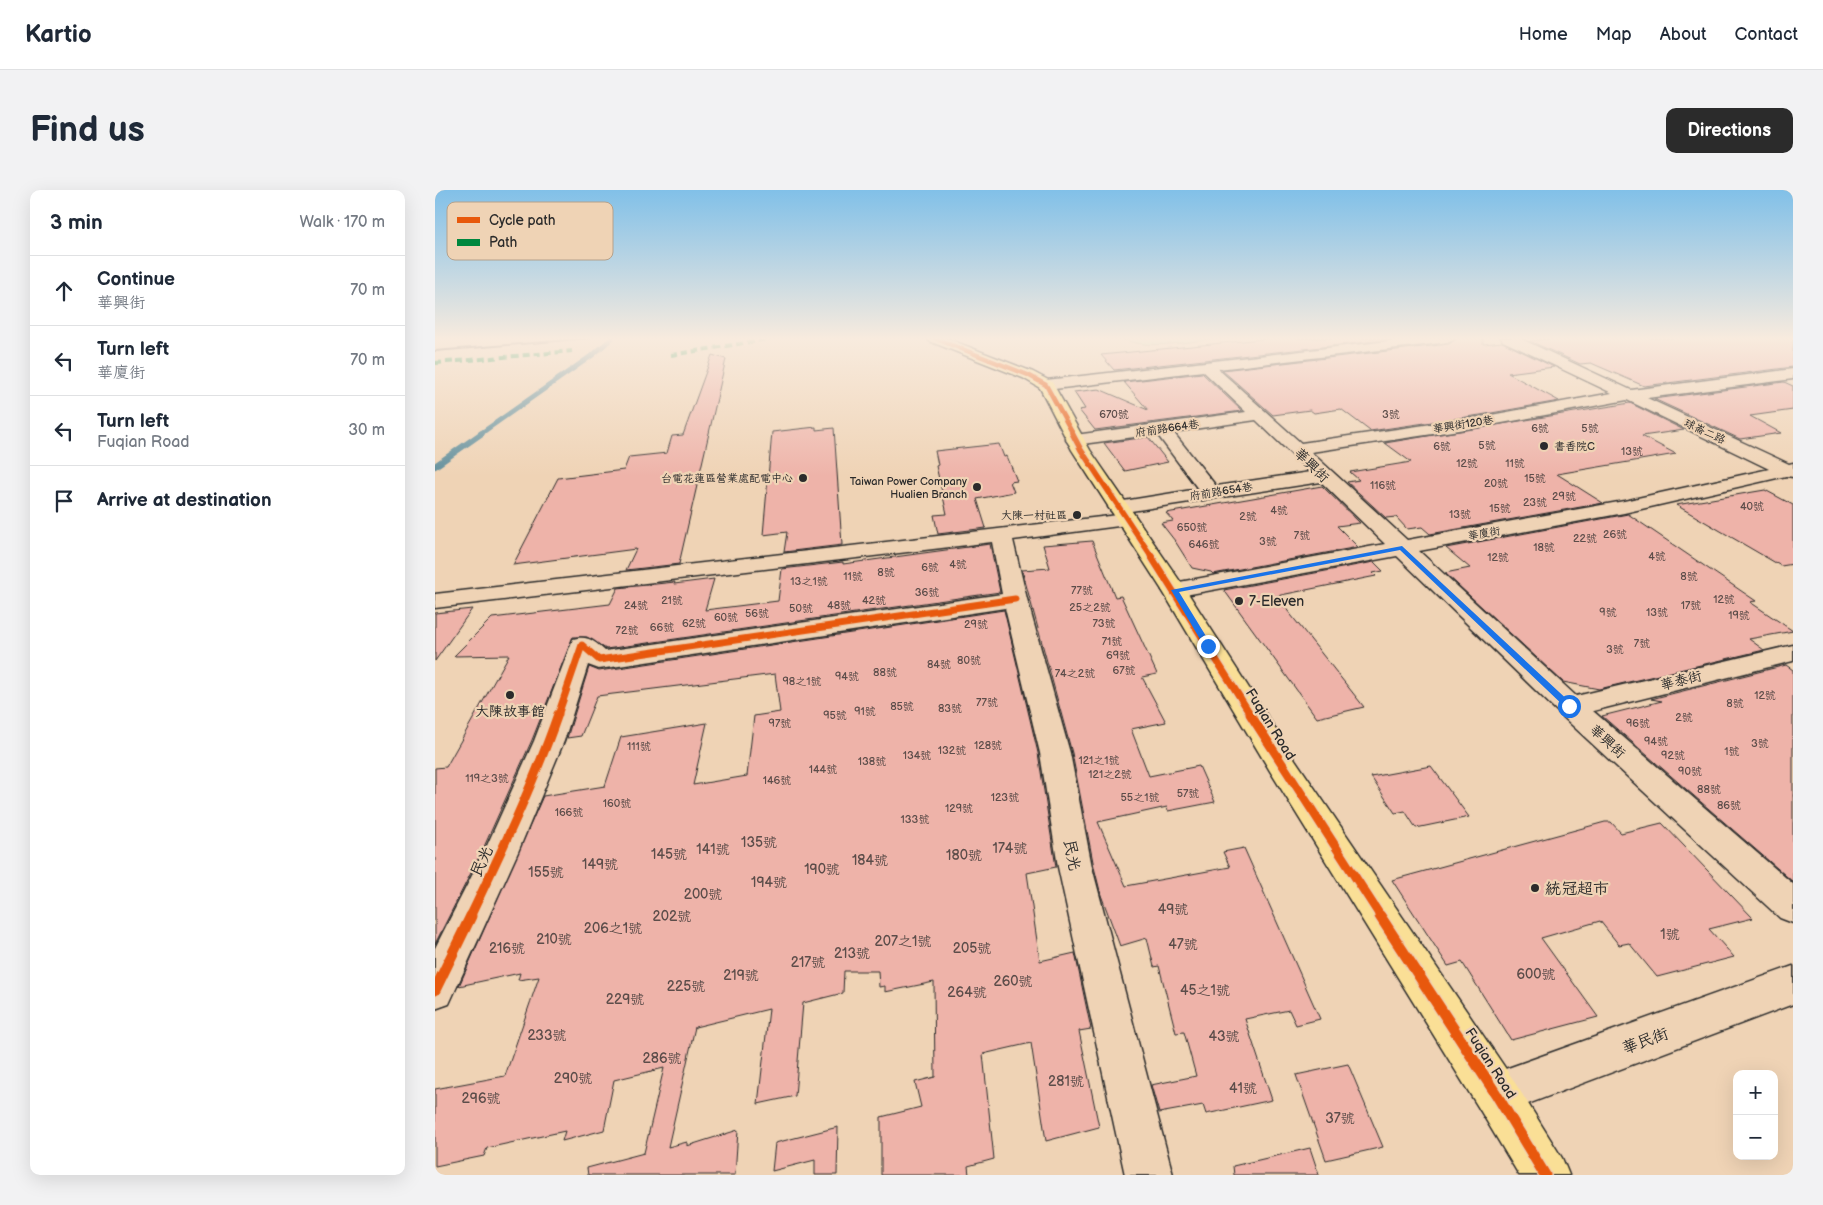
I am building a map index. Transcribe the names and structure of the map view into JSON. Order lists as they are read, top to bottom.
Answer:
{
  "streets": {
    "main road": ["Fuqian Road"],
    "street": [
      "華興街120巷",
      "府前路664巷",
      "球崙二路",
      "華興街",
      "府前路654巷",
      "華廈街",
      "華泰街",
      "民光",
      "華民街"
    ]
  },
  "crossings": [
    ["華興街120巷", "球崙二路"],
    ["華興街120巷", "華興街"],
    ["府前路664巷", "華興街"],
    ["府前路664巷", "Fuqian Road"],
    ["球崙二路", "華廈街"],
    ["華興街", "府前路654巷"],
    ["華興街", "華廈街"],
    ["華興街", "華泰街"],
    ["府前路654巷", "Fuqian Road"],
    ["府前路654巷", "民光"],
    ["華廈街", "Fuqian Road"],
    ["Fuqian Road", "華民街"]
  ],
  "places": [
    "書香院C",
    "台電花蓮區營業處配電中心",
    "Taiwan Power Company Hualien Branch",
    "大陳一村社區",
    "7-Eleven",
    "大陳故事館",
    "統冠超市"
  ],
  "house_numbers": [
    "670號",
    "3號",
    "6號",
    "5號",
    "5號",
    "6號",
    "13號",
    "12號",
    "11號",
    "15號",
    "20號",
    "116號",
    "29號",
    "23號",
    "40號",
    "15號",
    "4號",
    "13號",
    "2號",
    "650號",
    "26號",
    "7號",
    "22號",
    "3號",
    "646號",
    "18號",
    "4號",
    "12號",
    "4號",
    "6號",
    "8號",
    "11號",
    "8號",
    "13之1號",
    "77號",
    "36號",
    "12號",
    "21號",
    "42號",
    "24號",
    "48號",
    "17號",
    "25之2號",
    "50號",
    "9號",
    "13號",
    "56號",
    "19號",
    "60號",
    "62號",
    "73號",
    "29號",
    "66號",
    "72號",
    "71號",
    "7號",
    "3號",
    "69號",
    "80號",
    "84號",
    "67號",
    "88號",
    "74之2號",
    "94號",
    "98之1號",
    "12號",
    "77號",
    "8號",
    "85號",
    "83號",
    "91號",
    "95號",
    "2號",
    "97號",
    "96號",
    "94號",
    "3號",
    "128號",
    "111號",
    "132號",
    "1號",
    "134號",
    "92號",
    "121之1號",
    "138號",
    "144號",
    "90號",
    "121之2號",
    "119之3號",
    "146號",
    "88號",
    "57號",
    "123號",
    "55之1號",
    "160號",
    "86號",
    "129號",
    "166號",
    "133號",
    "135號",
    "174號",
    "141號",
    "145號",
    "180號",
    "184號",
    "149號",
    "190號",
    "155號",
    "194號",
    "200號",
    "49號",
    "202號",
    "206之1號",
    "1號",
    "210號",
    "207之1號",
    "47號",
    "216號",
    "205號",
    "213號",
    "217號",
    "600號",
    "219號",
    "260號",
    "225號",
    "45之1號",
    "264號",
    "229號",
    "233號",
    "43號",
    "286號",
    "290號",
    "281號",
    "41號",
    "296號",
    "37號"
  ],
  "legend": ["Cycle path", "Path"],
  "page": {
    "header": "Kartio",
    "nav": [
      "Home",
      "Map",
      "About",
      "Contact"
    ],
    "buttons": "Directions",
    "title": "Find us",
    "heading": ["3 min", "Walk · 170 m"],
    "list": [
      ["Continue", "華興街", "70 m"],
      ["Turn left", "華廈街", "70 m"],
      ["Turn left", "Fuqian Road", "30 m"],
      "Arrive at destination"
    ],
    "map_buttons": ["+", "−"]
  }
}
